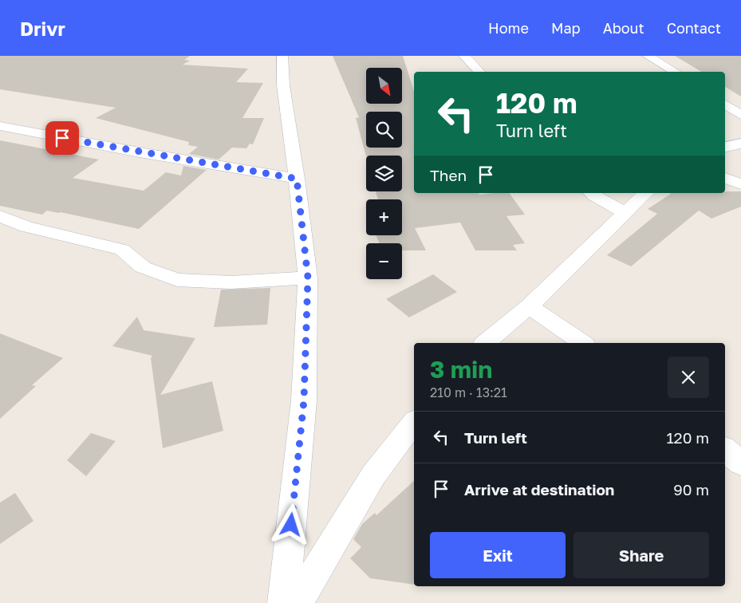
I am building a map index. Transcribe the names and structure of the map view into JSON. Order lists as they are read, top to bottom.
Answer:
{
  "north": "bottom right",
  "page": {
    "header": "Drivr",
    "nav": [
      "Home",
      "Map",
      "About",
      "Contact"
    ],
    "map_buttons": ["+", "−"],
    "turn": ["120 m", "Turn left"],
    "then": "Then",
    "heading": ["3 min", "210 m · 13:21"],
    "list": [
      {
        "name": "Turn left",
        "value": "120 m"
      },
      {
        "name": "Arrive at destination",
        "value": "90 m"
      }
    ],
    "buttons": ["Exit", "Share"]
  }
}
